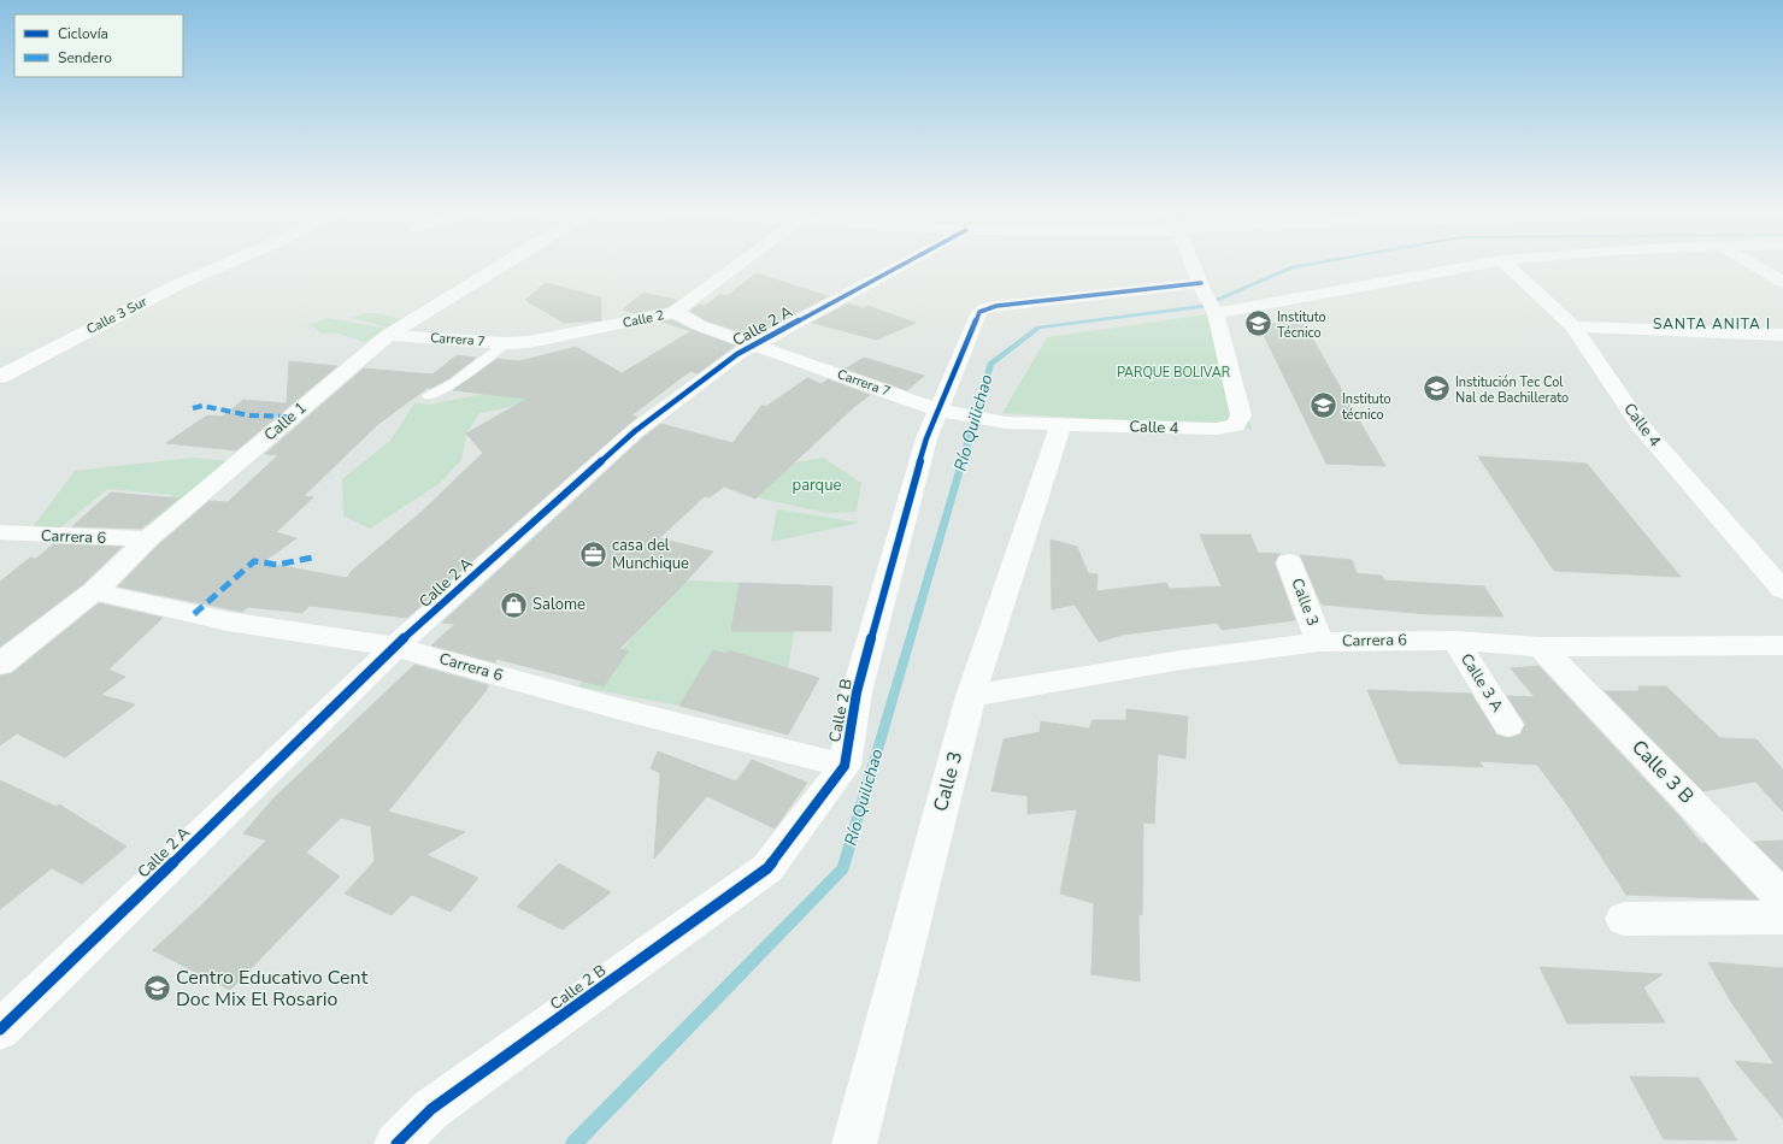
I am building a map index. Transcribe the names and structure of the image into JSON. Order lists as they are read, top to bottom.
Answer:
{
  "streets": {
    "street": [
      "Calle 3 Sur",
      "Calle 2",
      "Calle 2 A",
      "Carrera 7",
      "Calle 1",
      "Calle 4",
      "Carrera 6",
      "Calle 3",
      "Calle 3 A",
      "Calle 2 B",
      "Calle 3 B"
    ]
  },
  "crossings": [
    ["Calle 2", "Carrera 7"],
    ["Calle 2 A", "Carrera 7"],
    ["Calle 2 A", "Carrera 6"],
    ["Carrera 7", "Calle 1"],
    ["Carrera 7", "Calle 4"],
    ["Carrera 7", "Calle 3"],
    ["Carrera 7", "Calle 2 B"],
    ["Calle 1", "Carrera 6"],
    ["Calle 4", "Calle 3"],
    ["Calle 4", "Calle 2 B"],
    ["Carrera 6", "Calle 3"],
    ["Carrera 6", "Calle 3 A"],
    ["Carrera 6", "Calle 2 B"],
    ["Carrera 6", "Calle 3 B"]
  ],
  "districts": ["SANTA ANITA I"],
  "water": ["Río Quilichao"],
  "parks": ["PARQUE BOLIVAR", "parque"],
  "places": {
    "school or university": [
      "Instituto Técnico",
      "Institución Tec Col Nal de Bachillerato",
      "Instituto técnico",
      "Centro Educativo Cent Doc Mix El Rosario"
    ],
    "office": ["casa del Munchique"],
    "shop": ["Salome"]
  },
  "legend": ["Ciclovía", "Sendero"]
}
